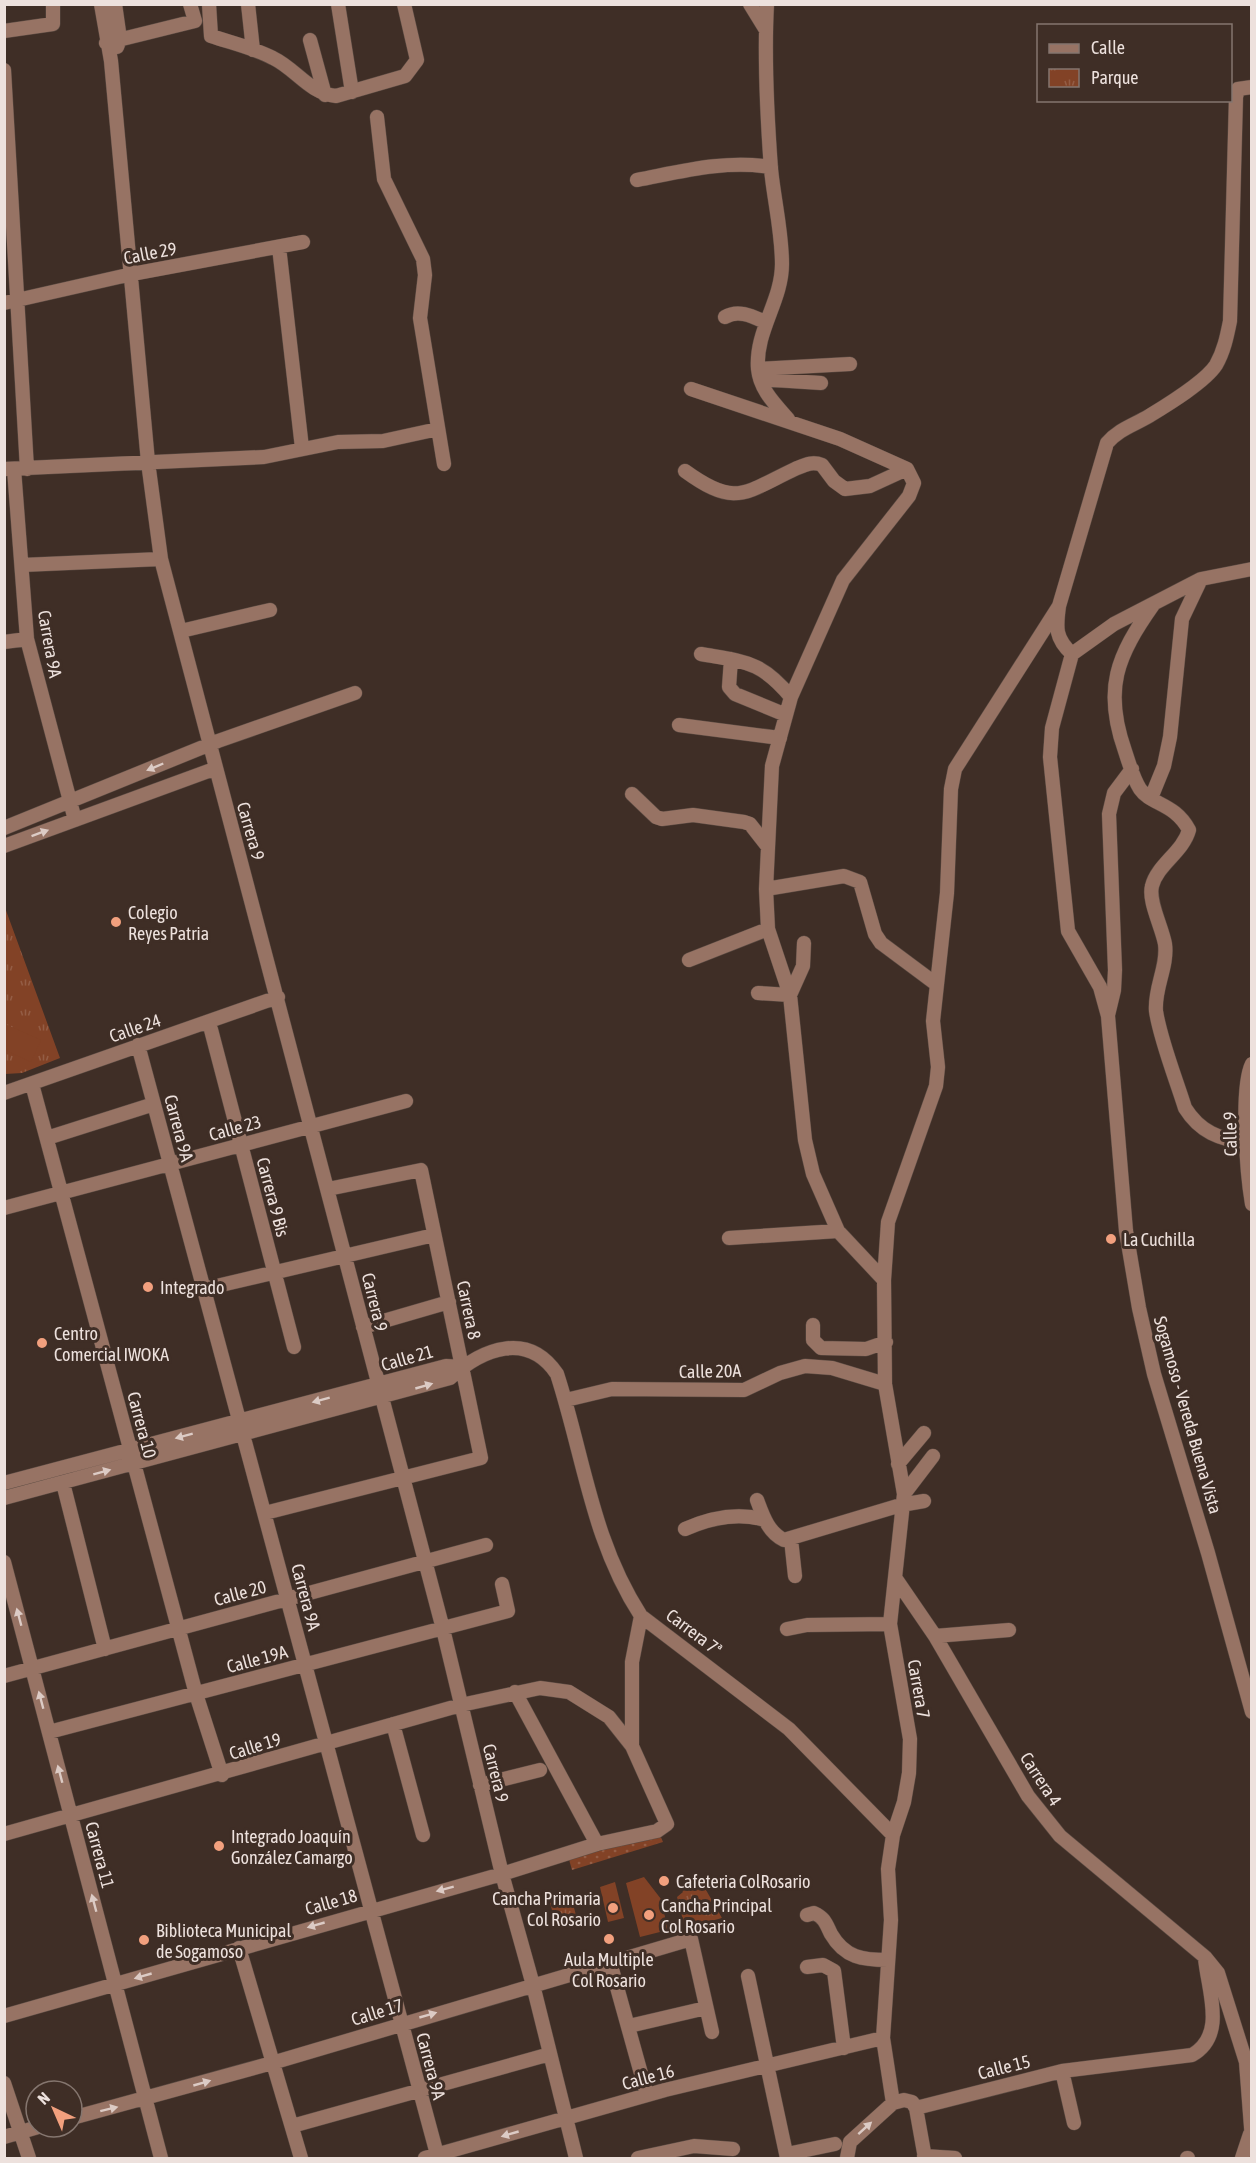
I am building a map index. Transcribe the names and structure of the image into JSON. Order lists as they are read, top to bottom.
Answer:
{
  "streets": {
    "street": [
      "Calle 29",
      "Carrera 9A",
      "Carrera 9",
      "Calle 24",
      "Calle 23",
      "Calle 9",
      "Carrera 9 Bis",
      "Carrera 8",
      "Calle 21",
      "Calle 20A",
      "Sogamoso - Vereda Buena Vista",
      "Carrera 10",
      "Calle 20",
      "Carrera 7ª",
      "Calle 19A",
      "Carrera 7",
      "Calle 19",
      "Carrera 4",
      "Carrera 11",
      "Calle 18",
      "Calle 17",
      "Calle 15",
      "Calle 16"
    ]
  },
  "crossings": [
    ["Calle 29", "Carrera 9A"],
    ["Calle 29", "Carrera 9"],
    ["Carrera 9A", "Calle 24"],
    ["Carrera 9A", "Calle 23"],
    ["Carrera 9A", "Calle 21"],
    ["Carrera 9A", "Calle 20"],
    ["Carrera 9A", "Calle 19A"],
    ["Carrera 9A", "Calle 19"],
    ["Carrera 9A", "Calle 18"],
    ["Carrera 9A", "Calle 17"],
    ["Carrera 9A", "Calle 16"],
    ["Carrera 9", "Calle 24"],
    ["Carrera 9", "Calle 23"],
    ["Carrera 9", "Carrera 8"],
    ["Carrera 9", "Calle 21"],
    ["Carrera 9", "Calle 20"],
    ["Carrera 9", "Calle 19A"],
    ["Carrera 9", "Calle 19"],
    ["Carrera 9", "Calle 18"],
    ["Carrera 9", "Calle 17"],
    ["Carrera 9", "Calle 16"],
    ["Calle 24", "Carrera 9 Bis"],
    ["Calle 24", "Carrera 10"],
    ["Calle 23", "Carrera 9 Bis"],
    ["Calle 23", "Carrera 10"],
    ["Carrera 8", "Calle 21"],
    ["Calle 21", "Calle 20A"],
    ["Calle 21", "Carrera 10"],
    ["Calle 21", "Carrera 7ª"],
    ["Calle 20A", "Carrera 7ª"],
    ["Calle 20A", "Carrera 7"],
    ["Carrera 10", "Calle 20"],
    ["Carrera 10", "Calle 19A"],
    ["Carrera 10", "Calle 19"],
    ["Calle 20", "Carrera 11"],
    ["Carrera 7ª", "Carrera 7"],
    ["Calle 19A", "Carrera 11"],
    ["Carrera 7", "Carrera 4"],
    ["Carrera 7", "Calle 15"],
    ["Carrera 7", "Calle 16"],
    ["Calle 19", "Carrera 11"],
    ["Carrera 4", "Calle 15"],
    ["Carrera 11", "Calle 18"],
    ["Carrera 11", "Calle 17"]
  ],
  "one_way": ["Carrera 11", "Calle 18"],
  "places": [
    "Colegio Reyes Patria",
    "La Cuchilla",
    "Integrado",
    "Centro Comercial IWOKA",
    "Integrado Joaquín González Camargo",
    "Cafeteria ColRosario",
    "Cancha Primaria Col Rosario",
    "Cancha Principal Col Rosario",
    "Aula Multiple Col Rosario",
    "Biblioteca Municipal de Sogamoso"
  ],
  "legend": ["Calle", "Parque"],
  "north": "top left"
}
